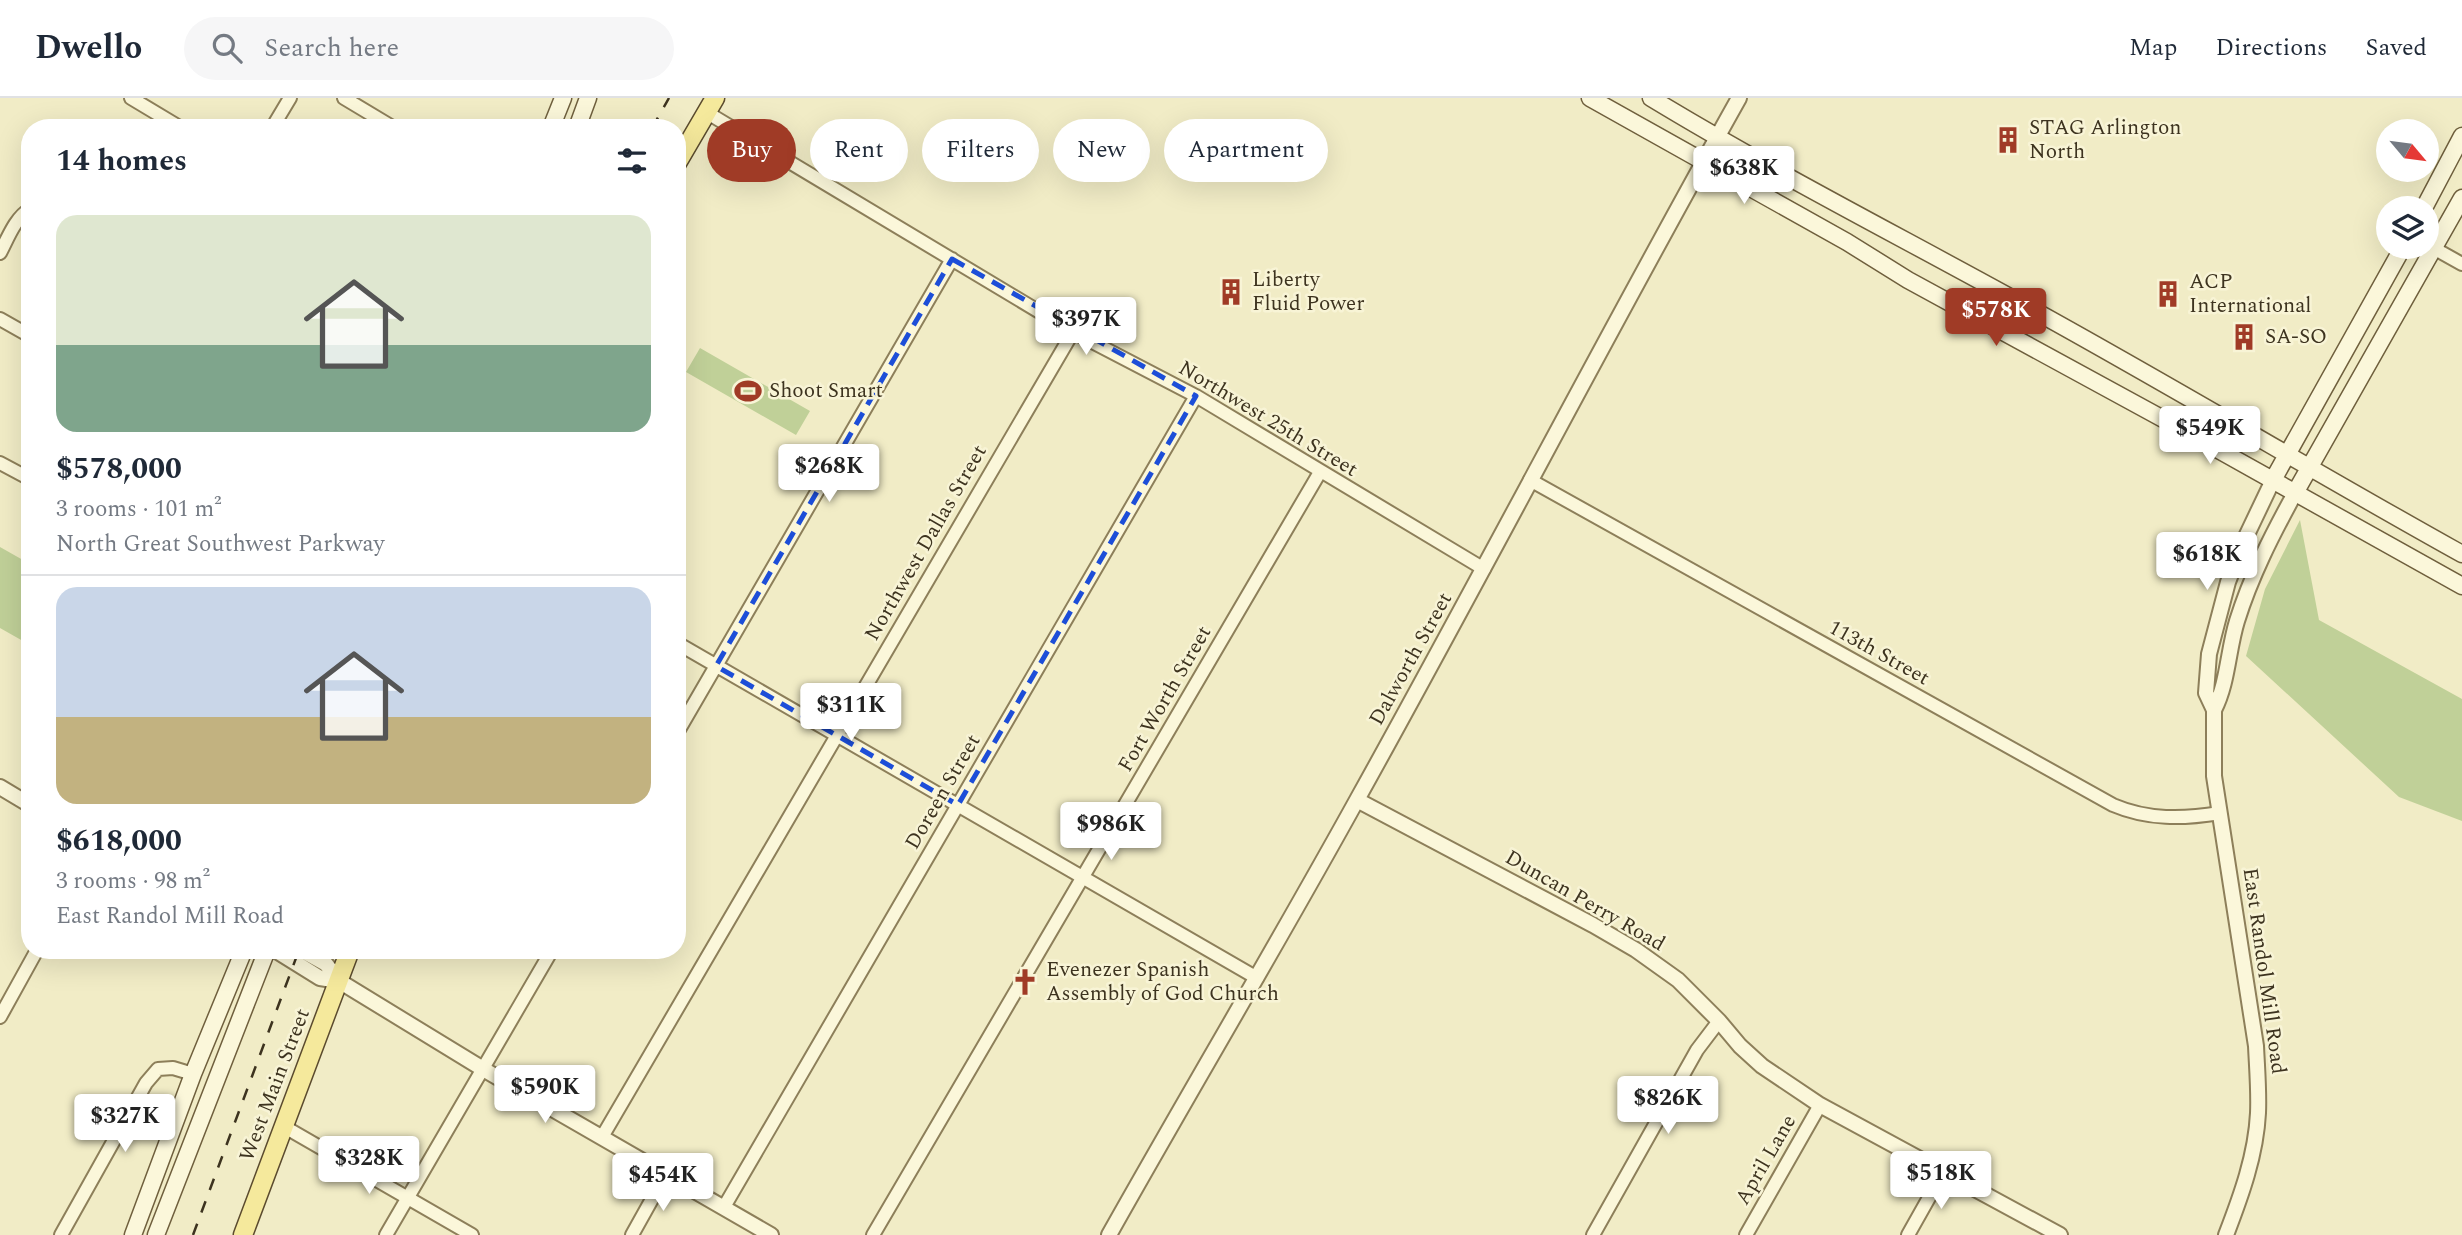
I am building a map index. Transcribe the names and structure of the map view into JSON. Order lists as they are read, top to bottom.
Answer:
{
  "streets": {
    "main road": ["East Randol Mill Road", "West Main Street"],
    "street": [
      "Northwest 25th Street",
      "Northwest Dallas Street",
      "113th Street",
      "Dalworth Street",
      "Fort Worth Street",
      "Doreen Street",
      "Duncan Perry Road",
      "April Lane"
    ]
  },
  "crossings": [
    ["Northwest 25th Street", "Northwest Dallas Street"],
    ["Northwest 25th Street", "Dalworth Street"],
    ["Northwest 25th Street", "Fort Worth Street"],
    ["Northwest 25th Street", "Doreen Street"],
    ["113th Street", "Dalworth Street"],
    ["113th Street", "East Randol Mill Road"],
    ["Dalworth Street", "Duncan Perry Road"],
    ["Duncan Perry Road", "April Lane"]
  ],
  "places": {
    "building": [
      "STAG Arlington North",
      "Liberty Fluid Power",
      "ACP International",
      "SA-SO"
    ],
    "sports": ["Shoot Smart"],
    "church": ["Evenezer Spanish Assembly of God Church"]
  },
  "north": "bottom right",
  "page": {
    "header": "Dwello",
    "search": "Search here",
    "nav": ["Map", "Directions", "Saved"],
    "chip": [
      "Buy",
      "Rent",
      "Filters",
      "New",
      "Apartment"
    ],
    "heading": "14 homes",
    "price": [
      "$638K",
      "$578K",
      "$397K",
      "$549K",
      "$268K",
      "$618K",
      "$311K",
      "$986K",
      "$590K",
      "$826K",
      "$327K",
      "$328K",
      "$518K",
      "$454K"
    ],
    "list": [
      {
        "name": "$578,000",
        "note": "3 rooms · 101 m² · North Great Southwest Parkway"
      },
      {
        "name": "$618,000",
        "note": "3 rooms · 98 m² · East Randol Mill Road"
      }
    ]
  }
}
